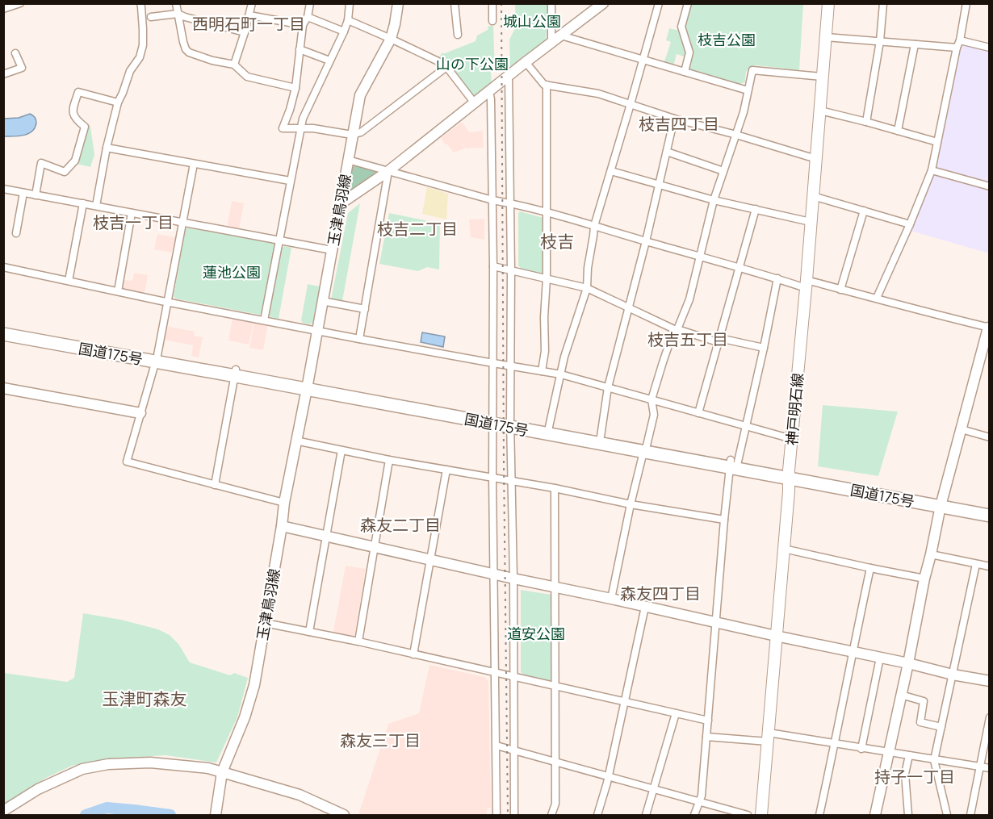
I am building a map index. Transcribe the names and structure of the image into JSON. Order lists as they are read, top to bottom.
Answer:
{
  "streets": {
    "highway": ["国道175号"],
    "main road": ["神戸明石線"],
    "street": ["玉津鳥羽線"]
  },
  "crossings": [
    ["玉津鳥羽線", "国道175号"],
    ["国道175号", "神戸明石線"]
  ],
  "districts": [
    "西明石町一丁目",
    "枝吉四丁目",
    "枝吉一丁目",
    "枝吉二丁目",
    "枝吉",
    "枝吉五丁目",
    "森友二丁目",
    "森友四丁目",
    "玉津町森友",
    "森友三丁目",
    "持子一丁目"
  ],
  "parks": [
    "城山公園",
    "枝吉公園",
    "山の下公園",
    "蓮池公園",
    "道安公園"
  ]
}
